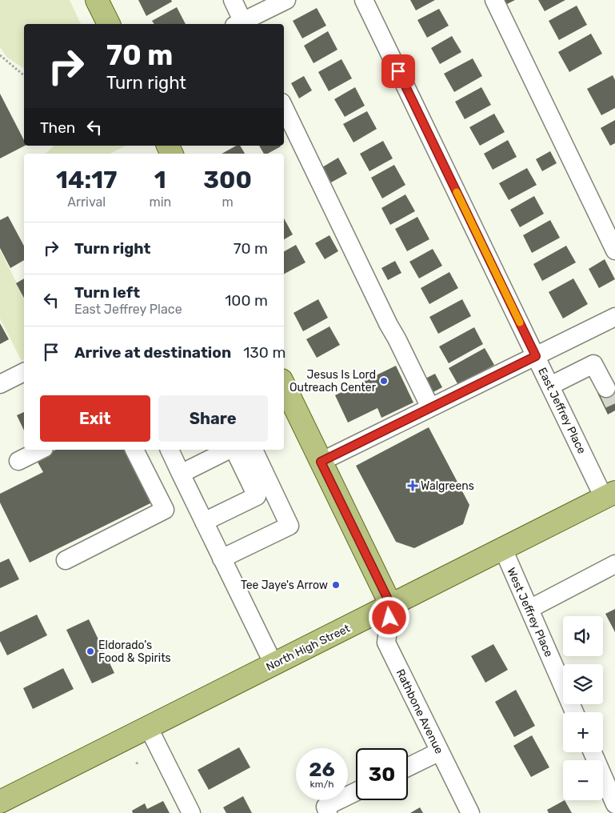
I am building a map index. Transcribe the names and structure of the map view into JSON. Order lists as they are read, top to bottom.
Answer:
{
  "streets": {
    "main road": ["North High Street"],
    "street": ["East Jeffrey Place", "West Jeffrey Place", "Rathbone Avenue"]
  },
  "crossings": [
    ["East Jeffrey Place", "North High Street"],
    ["West Jeffrey Place", "North High Street"],
    ["North High Street", "Rathbone Avenue"]
  ],
  "places": {
    "other": ["Jesus Is Lord Outreach Center", "Tee Jaye's Arrow", "Eldorado's Food & Spirits"],
    "health": ["Walgreens"]
  },
  "page": {
    "turn": ["70 m", "Turn right"],
    "then": "Then",
    "eta": [
      "14:17",
      "Arrival",
      "1",
      "min",
      "300",
      "m"
    ],
    "list": [
      {
        "name": "Turn right",
        "value": "70 m"
      },
      {
        "name": "Turn left",
        "note": "East Jeffrey Place",
        "value": "100 m"
      },
      {
        "name": "Arrive at destination",
        "value": "130 m"
      }
    ],
    "buttons": ["Exit", "Share"],
    "map_buttons": ["+", "−"],
    "speed": "26 km/h",
    "limit": "30"
  }
}
